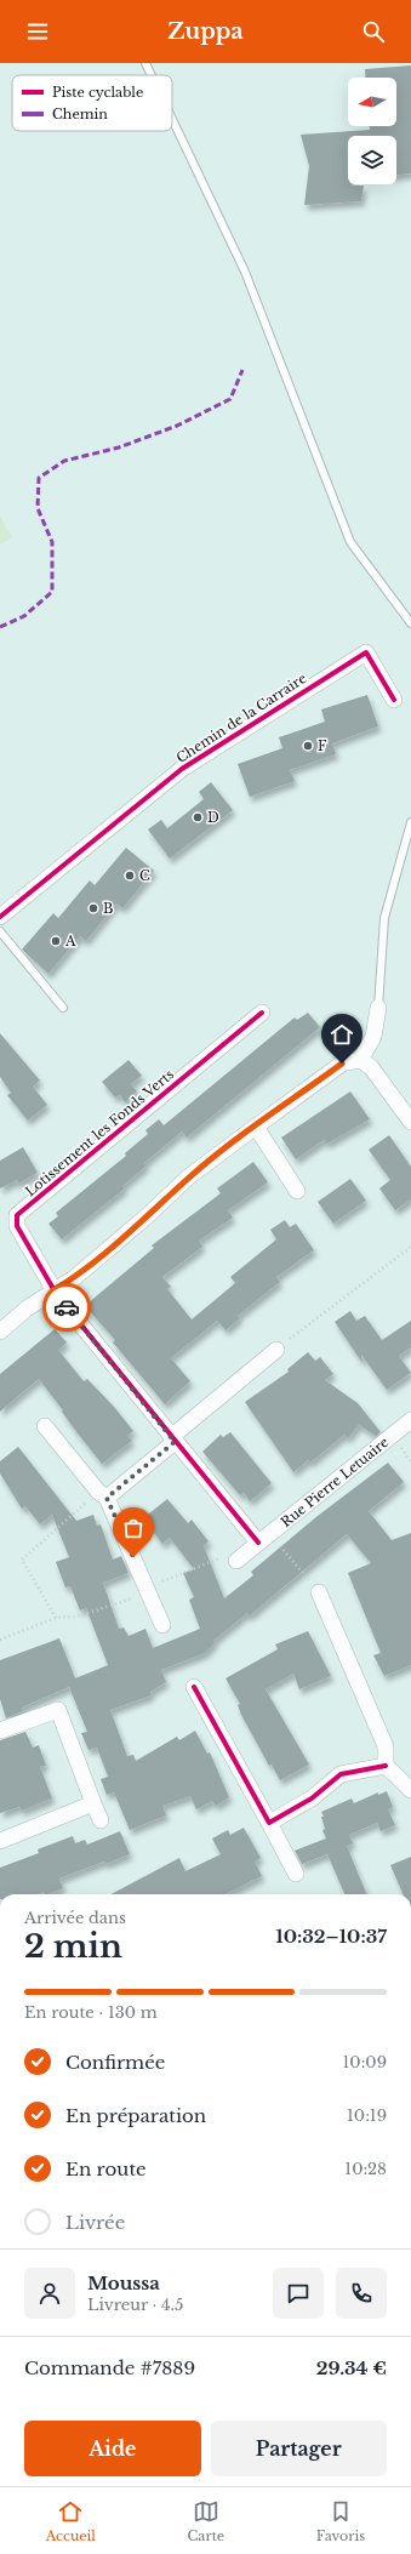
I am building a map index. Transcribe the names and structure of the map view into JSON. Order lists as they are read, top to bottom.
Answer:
{
  "streets": {
    "street": ["Chemin de la Carraire", "Lotissement les Fonds Verts", "Rue Pierre Letuaire"]
  },
  "places": [
    "F",
    "D",
    "C",
    "B",
    "A"
  ],
  "legend": ["Piste cyclable", "Chemin"],
  "north": "left",
  "page": {
    "header": "Zuppa",
    "heading": ["2 min", "Arrivée dans", "10:32–10:37"],
    "panel": [
      "Moussa",
      "Livreur · 4.5",
      "Commande #7889",
      "29.34 €"
    ],
    "bar": "En route · 130 m",
    "list": [
      ["Confirmée", "10:09"],
      ["En préparation", "10:19"],
      ["En route", "10:28"],
      "Livrée"
    ],
    "buttons": ["Aide", "Partager"],
    "tabs": ["Accueil", "Carte", "Favoris"]
  }
}
